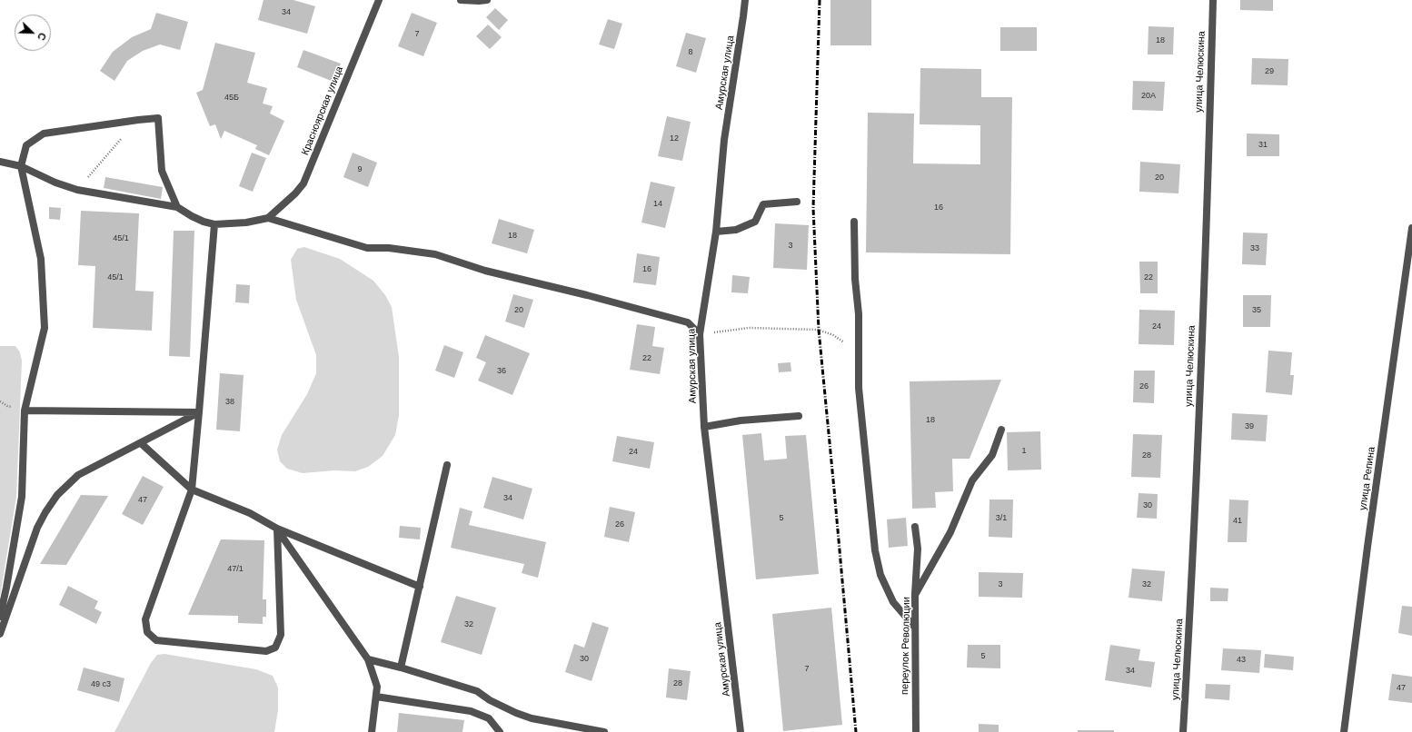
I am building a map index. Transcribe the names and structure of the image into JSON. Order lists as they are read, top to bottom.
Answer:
{
  "streets": {
    "street": [
      "улица Челюскина",
      "Амурская улица",
      "Красноярская улица",
      "улица Репина",
      "переулок Революции"
    ]
  },
  "house_numbers": [
    "34",
    "7",
    "18",
    "8",
    "29",
    "20А",
    "45Б",
    "12",
    "31",
    "9",
    "20",
    "14",
    "16",
    "18",
    "45/1",
    "3",
    "33",
    "16",
    "45/1",
    "22",
    "20",
    "35",
    "24",
    "22",
    "36",
    "26",
    "38",
    "18",
    "39",
    "1",
    "24",
    "28",
    "34",
    "47",
    "30",
    "5",
    "3/1",
    "41",
    "26",
    "47/1",
    "3",
    "32",
    "32",
    "5",
    "30",
    "43",
    "7",
    "34",
    "28",
    "49 с3",
    "47"
  ],
  "north": "bottom right"
}
